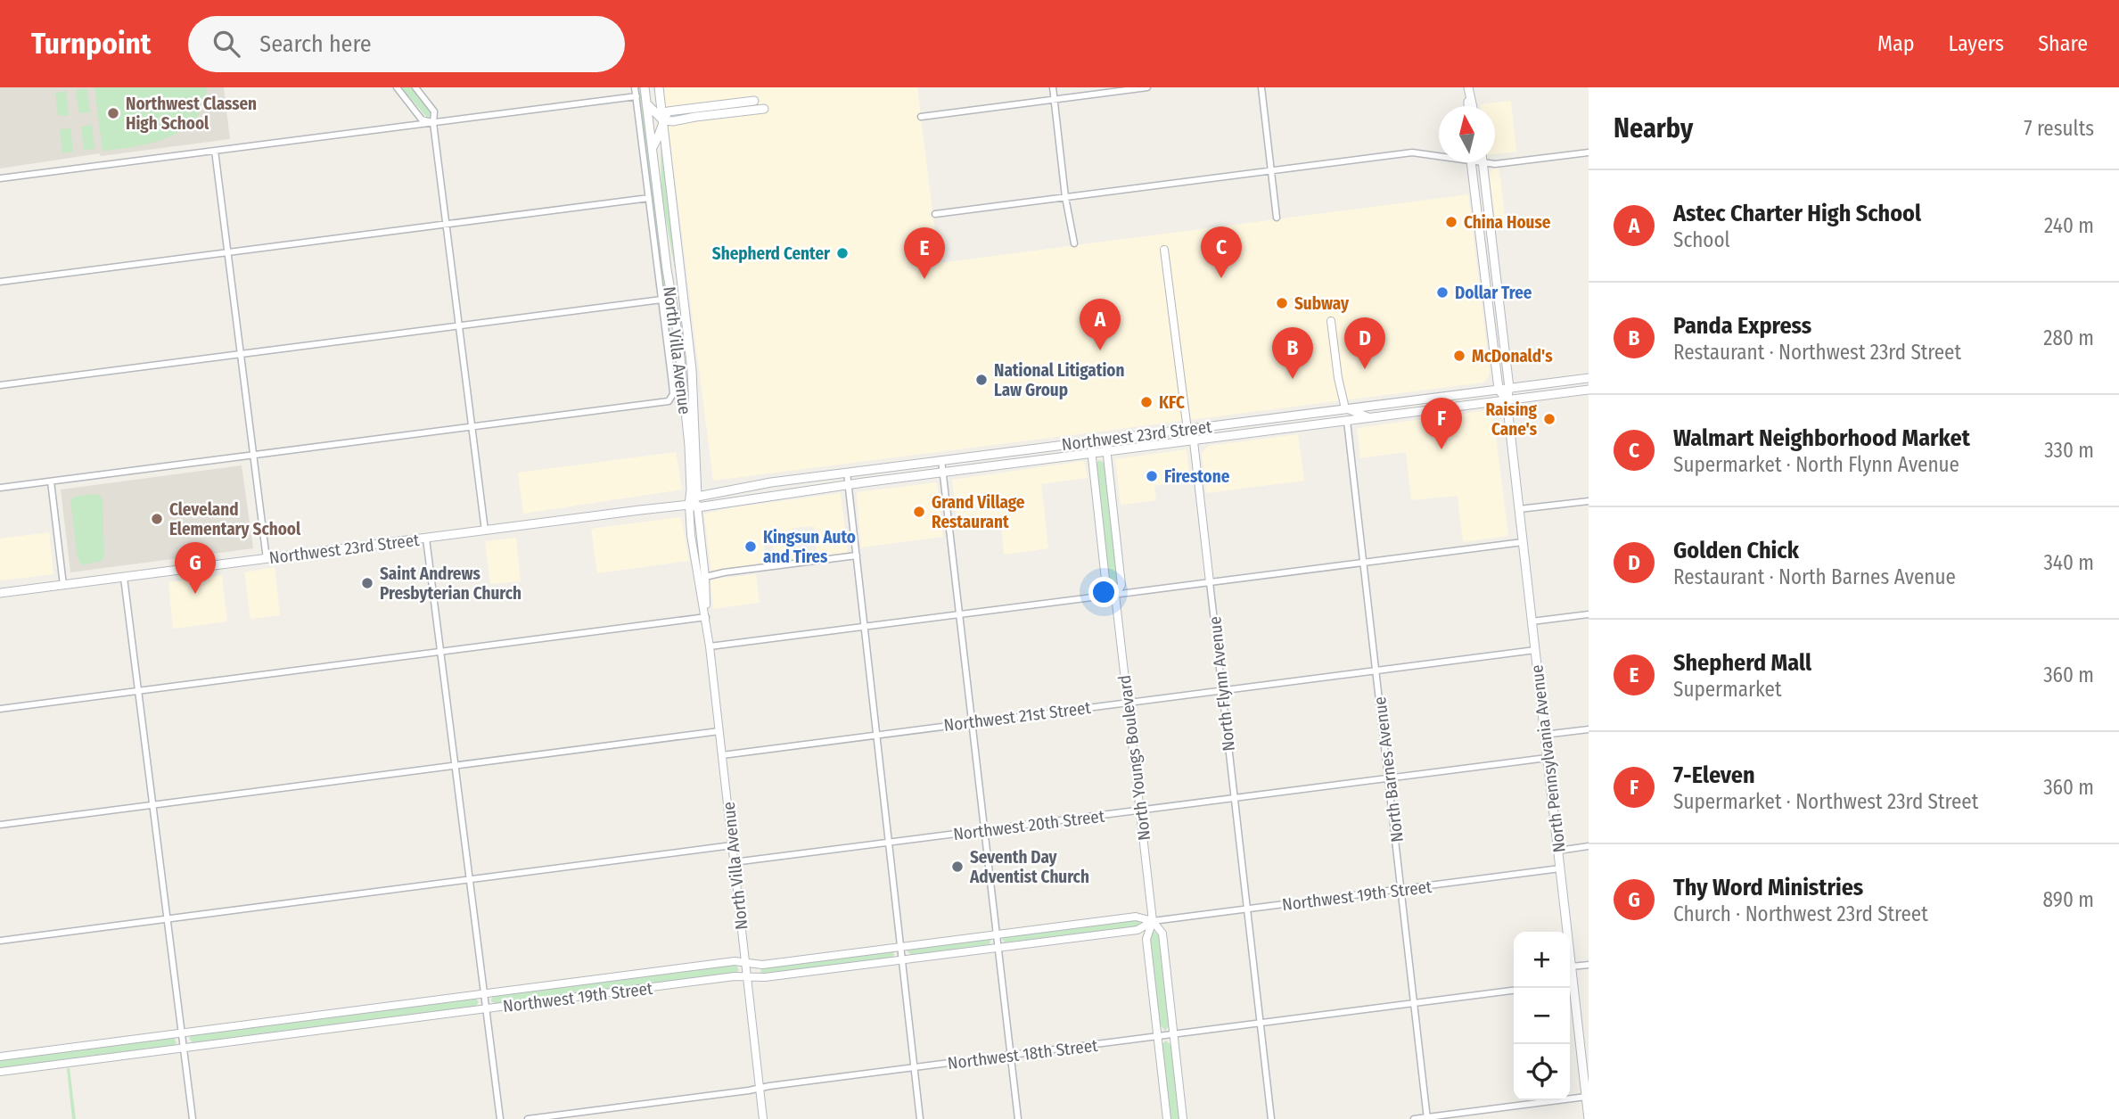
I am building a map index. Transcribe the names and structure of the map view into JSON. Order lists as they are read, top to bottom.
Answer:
{
  "streets": {
    "main road": ["North Villa Avenue", "Northwest 23rd Street", "North Pennsylvania Avenue"],
    "street": [
      "North Flynn Avenue",
      "Northwest 21st Street",
      "North Youngs Boulevard",
      "North Barnes Avenue",
      "Northwest 20th Street",
      "Northwest 19th Street",
      "Northwest 18th Street"
    ]
  },
  "crossings": [
    ["North Villa Avenue", "Northwest 23rd Street"],
    ["North Villa Avenue", "Northwest 21st Street"],
    ["North Villa Avenue", "Northwest 20th Street"],
    ["North Villa Avenue", "Northwest 19th Street"],
    ["North Villa Avenue", "Northwest 18th Street"],
    ["Northwest 23rd Street", "North Flynn Avenue"],
    ["Northwest 23rd Street", "North Youngs Boulevard"],
    ["Northwest 23rd Street", "North Pennsylvania Avenue"],
    ["Northwest 23rd Street", "North Barnes Avenue"],
    ["North Flynn Avenue", "Northwest 21st Street"],
    ["North Flynn Avenue", "Northwest 20th Street"],
    ["North Flynn Avenue", "Northwest 19th Street"],
    ["North Flynn Avenue", "Northwest 18th Street"],
    ["Northwest 21st Street", "North Youngs Boulevard"],
    ["Northwest 21st Street", "North Pennsylvania Avenue"],
    ["Northwest 21st Street", "North Barnes Avenue"],
    ["North Youngs Boulevard", "Northwest 20th Street"],
    ["North Youngs Boulevard", "Northwest 19th Street"],
    ["North Youngs Boulevard", "Northwest 18th Street"],
    ["North Pennsylvania Avenue", "Northwest 20th Street"],
    ["North Pennsylvania Avenue", "Northwest 19th Street"],
    ["North Barnes Avenue", "Northwest 20th Street"],
    ["North Barnes Avenue", "Northwest 19th Street"],
    ["North Barnes Avenue", "Northwest 18th Street"]
  ],
  "places": [
    "Northwest Classen High School",
    "China House",
    "Shepherd Center",
    "Dollar Tree",
    "Subway",
    "McDonald's",
    "National Litigation Law Group",
    "KFC",
    "Raising Cane's",
    "Firestone",
    "Grand Village Restaurant",
    "Cleveland Elementary School",
    "Kingsun Auto and Tires",
    "Saint Andrews Presbyterian Church",
    "Seventh Day Adventist Church"
  ],
  "north": "top",
  "page": {
    "header": "Turnpoint",
    "search": "Search here",
    "nav": ["Map", "Layers", "Share"],
    "heading": ["Nearby", "7 results"],
    "list": [
      {
        "mark": "A",
        "name": "Astec Charter High School",
        "note": "School",
        "value": "240 m"
      },
      {
        "mark": "B",
        "name": "Panda Express",
        "note": "Restaurant · Northwest 23rd Street",
        "value": "280 m"
      },
      {
        "mark": "C",
        "name": "Walmart Neighborhood Market",
        "note": "Supermarket · North Flynn Avenue",
        "value": "330 m"
      },
      {
        "mark": "D",
        "name": "Golden Chick",
        "note": "Restaurant · North Barnes Avenue",
        "value": "340 m"
      },
      {
        "mark": "E",
        "name": "Shepherd Mall",
        "note": "Supermarket",
        "value": "360 m"
      },
      {
        "mark": "F",
        "name": "7-Eleven",
        "note": "Supermarket · Northwest 23rd Street",
        "value": "360 m"
      },
      {
        "mark": "G",
        "name": "Thy Word Ministries",
        "note": "Church · Northwest 23rd Street",
        "value": "890 m"
      }
    ],
    "pins": [
      "C",
      "E",
      "A",
      "D",
      "B",
      "F",
      "G"
    ],
    "map_buttons": ["+", "−"]
  }
}
